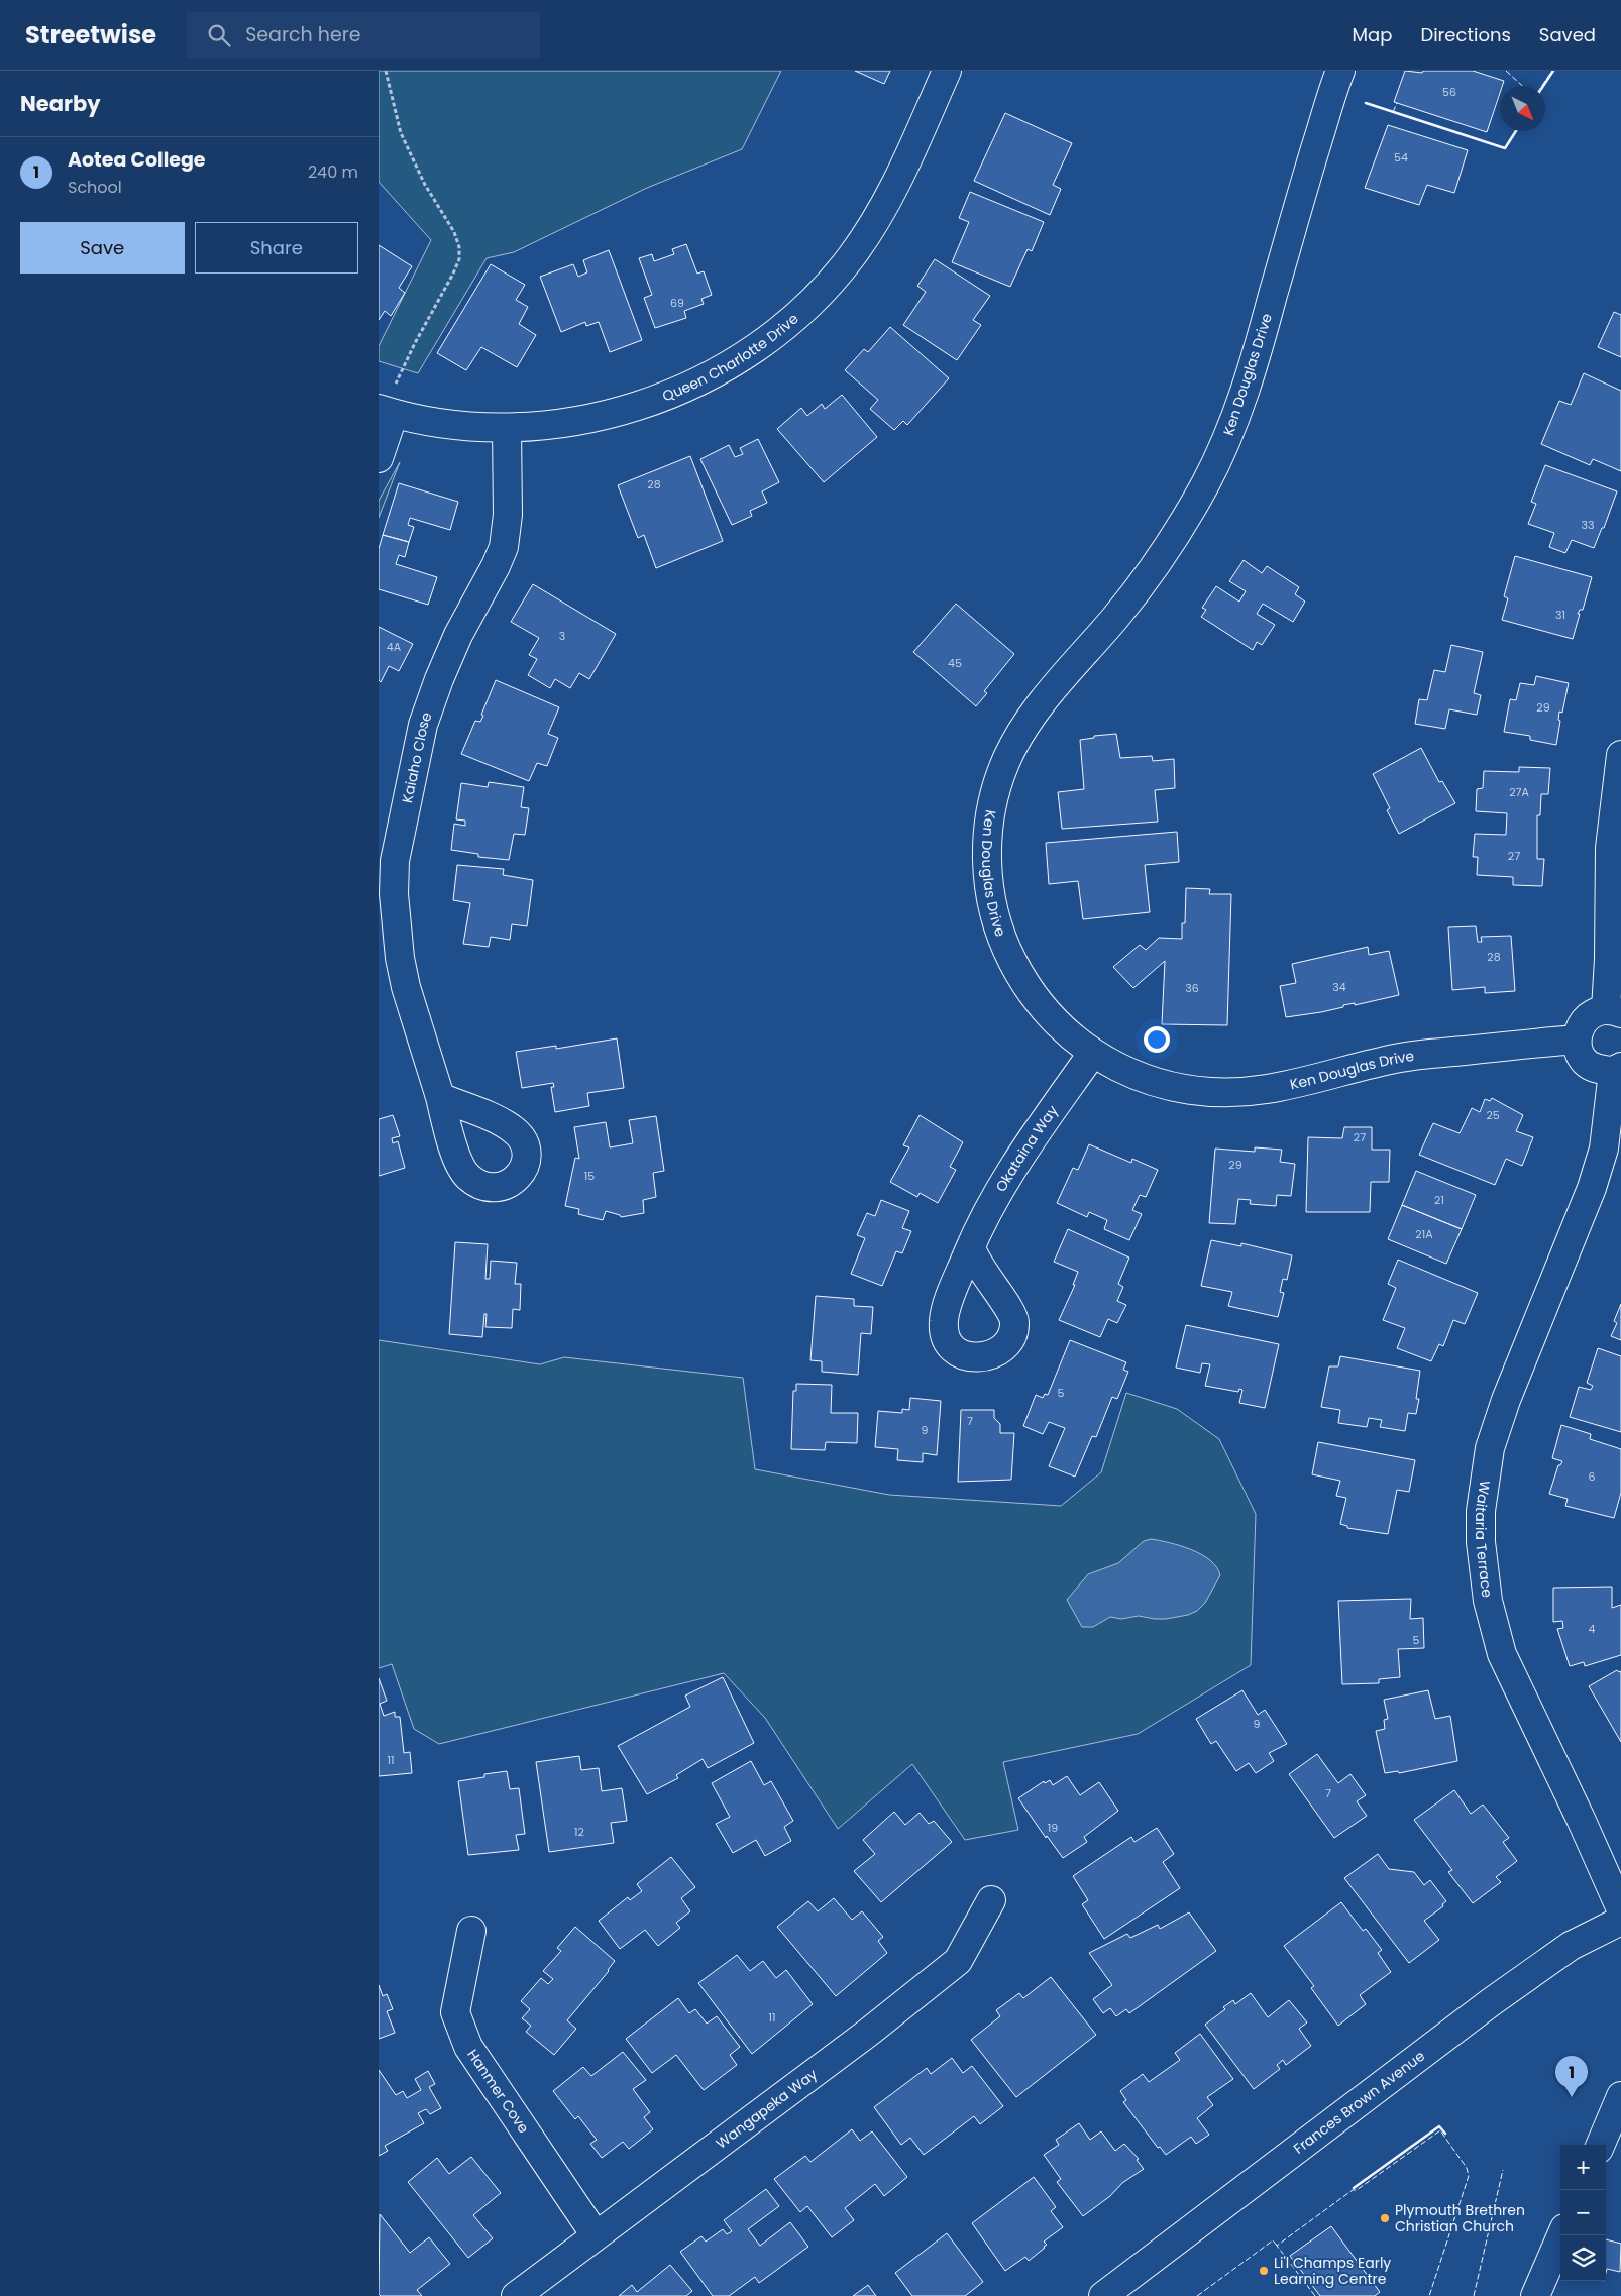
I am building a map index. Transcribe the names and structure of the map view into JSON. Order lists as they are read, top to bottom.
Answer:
{
  "streets": {
    "street": [
      "Queen Charlotte Drive",
      "Ken Douglas Drive",
      "Kaiaho Close",
      "Okataina Way",
      "Waitaria Terrace",
      "Hanmer Cove",
      "Frances Brown Avenue",
      "Wangapeka Way"
    ]
  },
  "crossings": [
    ["Queen Charlotte Drive", "Kaiaho Close"],
    ["Ken Douglas Drive", "Okataina Way"],
    ["Hanmer Cove", "Wangapeka Way"]
  ],
  "places": ["Plymouth Brethren Christian Church", "Li'l Champs Early Learning Centre"],
  "house_numbers": [
    "56",
    "54",
    "69",
    "28",
    "33",
    "31",
    "3",
    "4A",
    "45",
    "29",
    "27A",
    "27",
    "28",
    "34",
    "36",
    "25",
    "27",
    "29",
    "15",
    "21",
    "21A",
    "5",
    "7",
    "9",
    "6",
    "4",
    "5",
    "9",
    "11",
    "7",
    "19",
    "12",
    "11"
  ],
  "north": "bottom right",
  "page": {
    "header": "Streetwise",
    "search": "Search here",
    "nav": ["Map", "Directions", "Saved"],
    "heading": "Nearby",
    "list": [
      {
        "mark": "1",
        "name": "Aotea College",
        "note": "School",
        "value": "240 m"
      }
    ],
    "buttons": ["Save", "Share"],
    "pins": "1",
    "map_buttons": ["+", "−"]
  }
}
